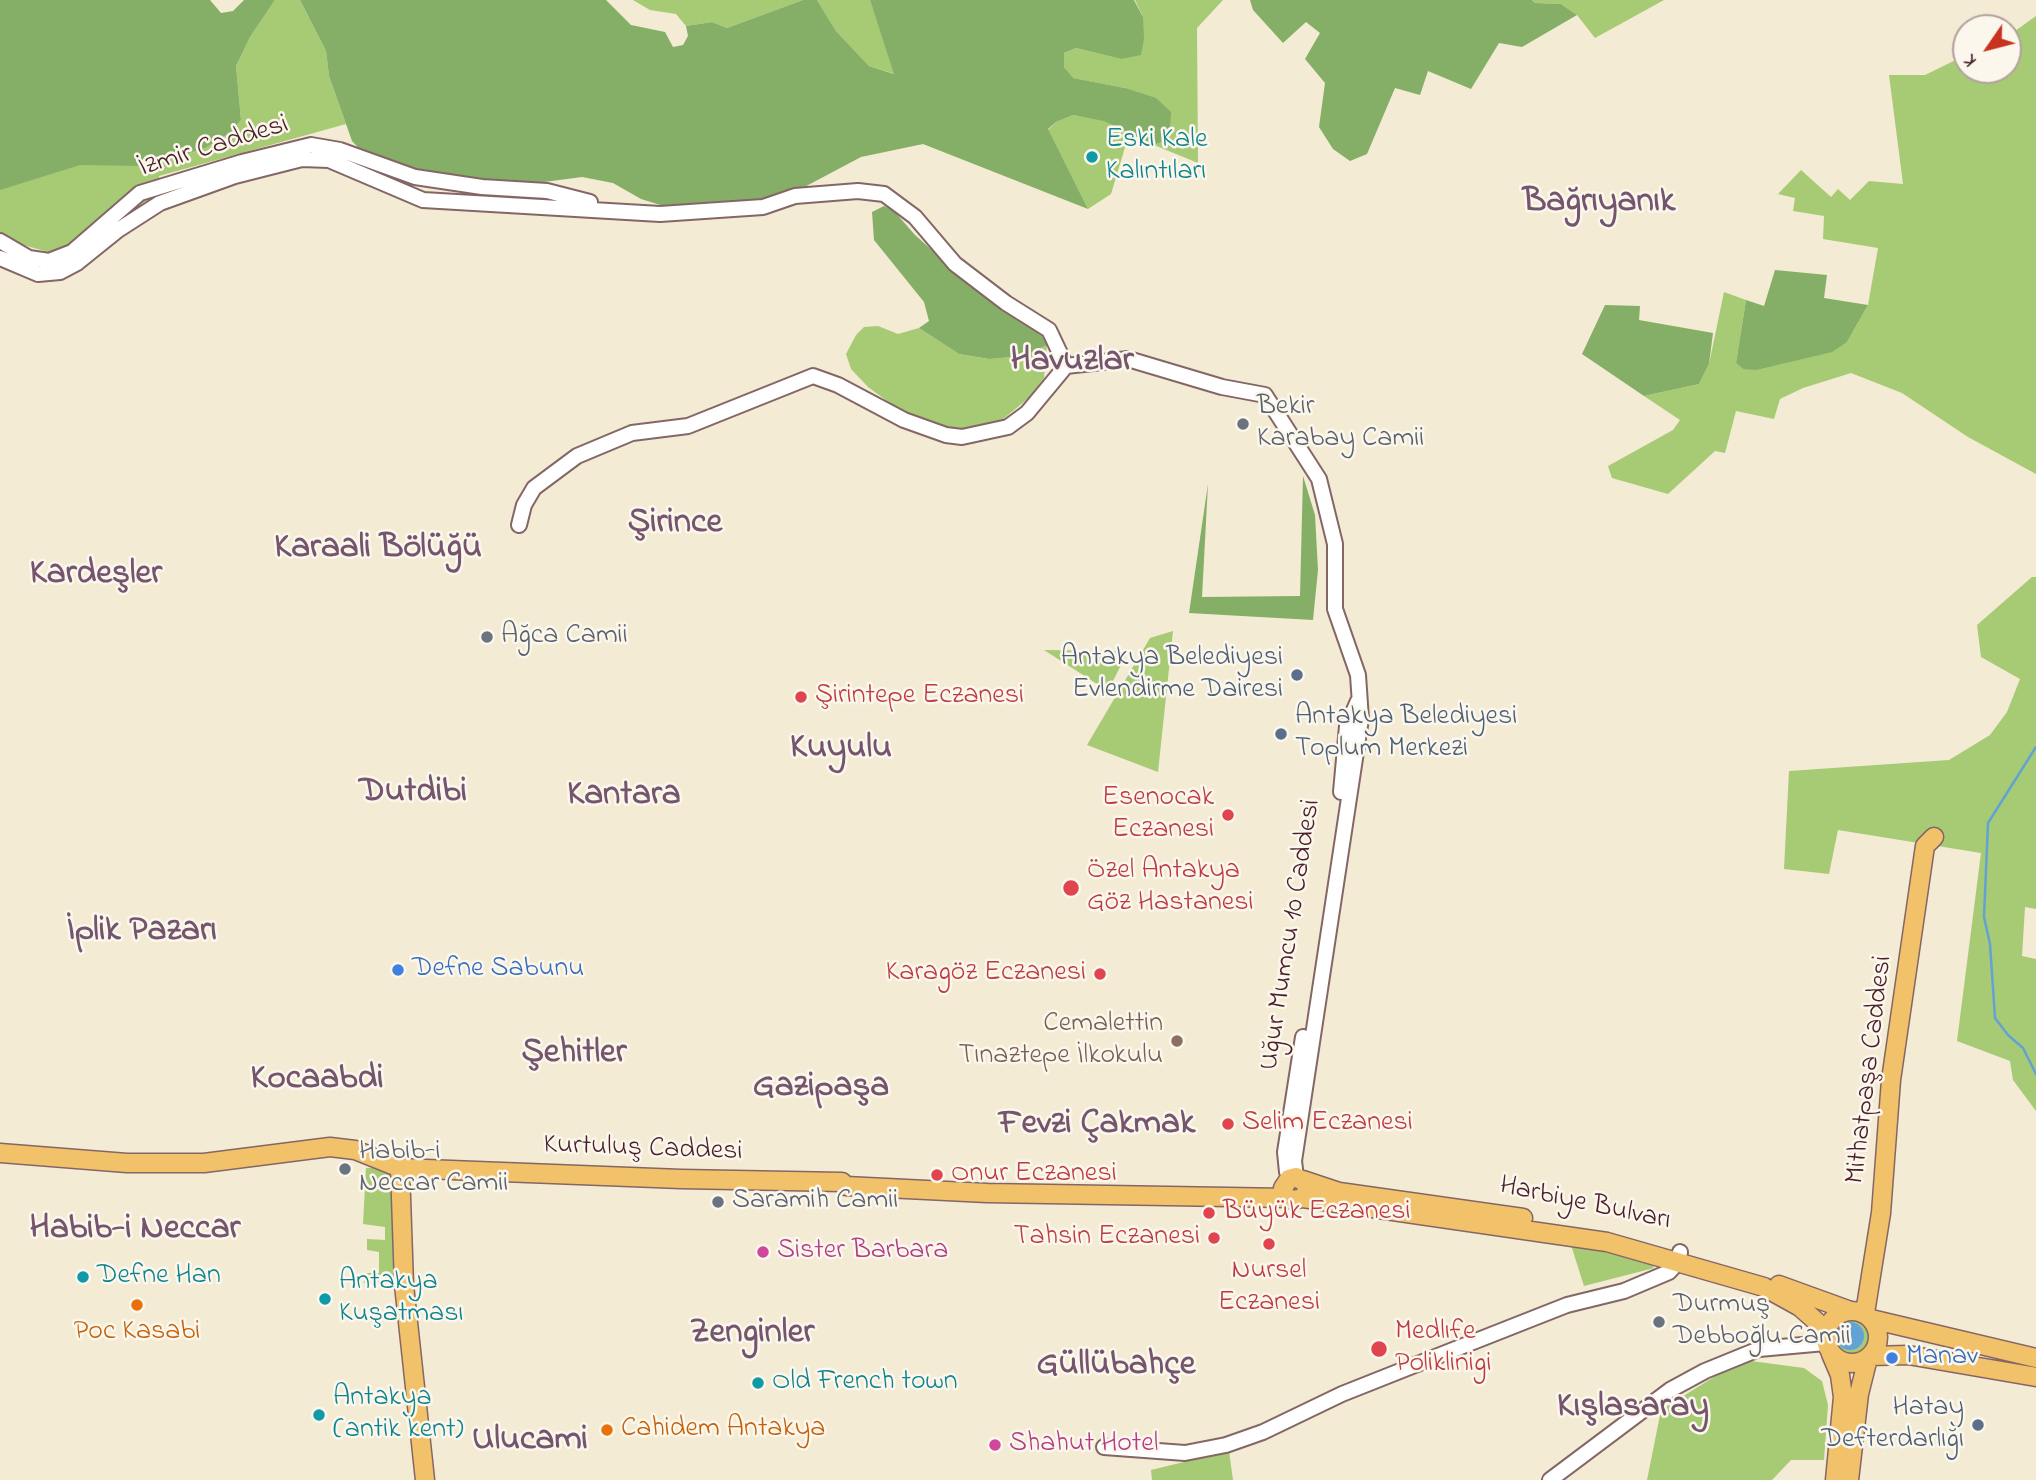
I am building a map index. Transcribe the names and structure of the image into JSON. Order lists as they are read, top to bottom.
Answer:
{
  "streets": {
    "main road": ["Mithatpaşa Caddesi", "Kurtuluş Caddesi", "Harbiye Bulvarı"],
    "street": ["İzmir Caddesi", "Uğur Mumcu 10 Caddesi"]
  },
  "crossings": [
    ["İzmir Caddesi", "Uğur Mumcu 10 Caddesi"],
    ["Uğur Mumcu 10 Caddesi", "Kurtuluş Caddesi"],
    ["Uğur Mumcu 10 Caddesi", "Harbiye Bulvarı"],
    ["Mithatpaşa Caddesi", "Harbiye Bulvarı"],
    ["Kurtuluş Caddesi", "Harbiye Bulvarı"]
  ],
  "districts": [
    "Bağrıyanık",
    "Havuzlar",
    "Şirince",
    "Karaali Bölüğü",
    "Kardeşler",
    "Kuyulu",
    "Dutdibi",
    "Kantara",
    "İplik Pazarı",
    "Şehitler",
    "Kocaabdi",
    "Gazipaşa",
    "Fevzi Çakmak",
    "Habib-i Neccar",
    "Zenginler",
    "Güllübahçe",
    "Kışlasaray",
    "Ulucami"
  ],
  "places": [
    "Eski Kale Kalıntıları",
    "Bekir Karabay Camii",
    "Ağca Camii",
    "Antakya Belediyesi Evlendirme Dairesi",
    "Şirintepe Eczanesi",
    "Antakya Belediyesi Toplum Merkezi",
    "Esenocak Eczanesi",
    "Özel Antakya Göz Hastanesi",
    "Defne Sabunu",
    "Karagöz Eczanesi",
    "Cemalettin Tınaztepe İlkokulu",
    "Selim Eczanesi",
    "Habib-i Neccar Camii",
    "Onur Eczanesi",
    "Saramih Camii",
    "Büyük Eczanesi",
    "Tahsin Eczanesi",
    "Nursel Eczanesi",
    "Sister Barbara",
    "Defne Han",
    "Antakya Kuşatması",
    "Poc Kasabi",
    "Durmuş Debboğlu Camii",
    "Medlıfe Poliklinigi",
    "Manav",
    "Old French town",
    "Antakya (antik kent)",
    "Hatay Defterdarlığı",
    "Cahidem Antakya",
    "Shahut Hotel"
  ],
  "north": "bottom left"
}
